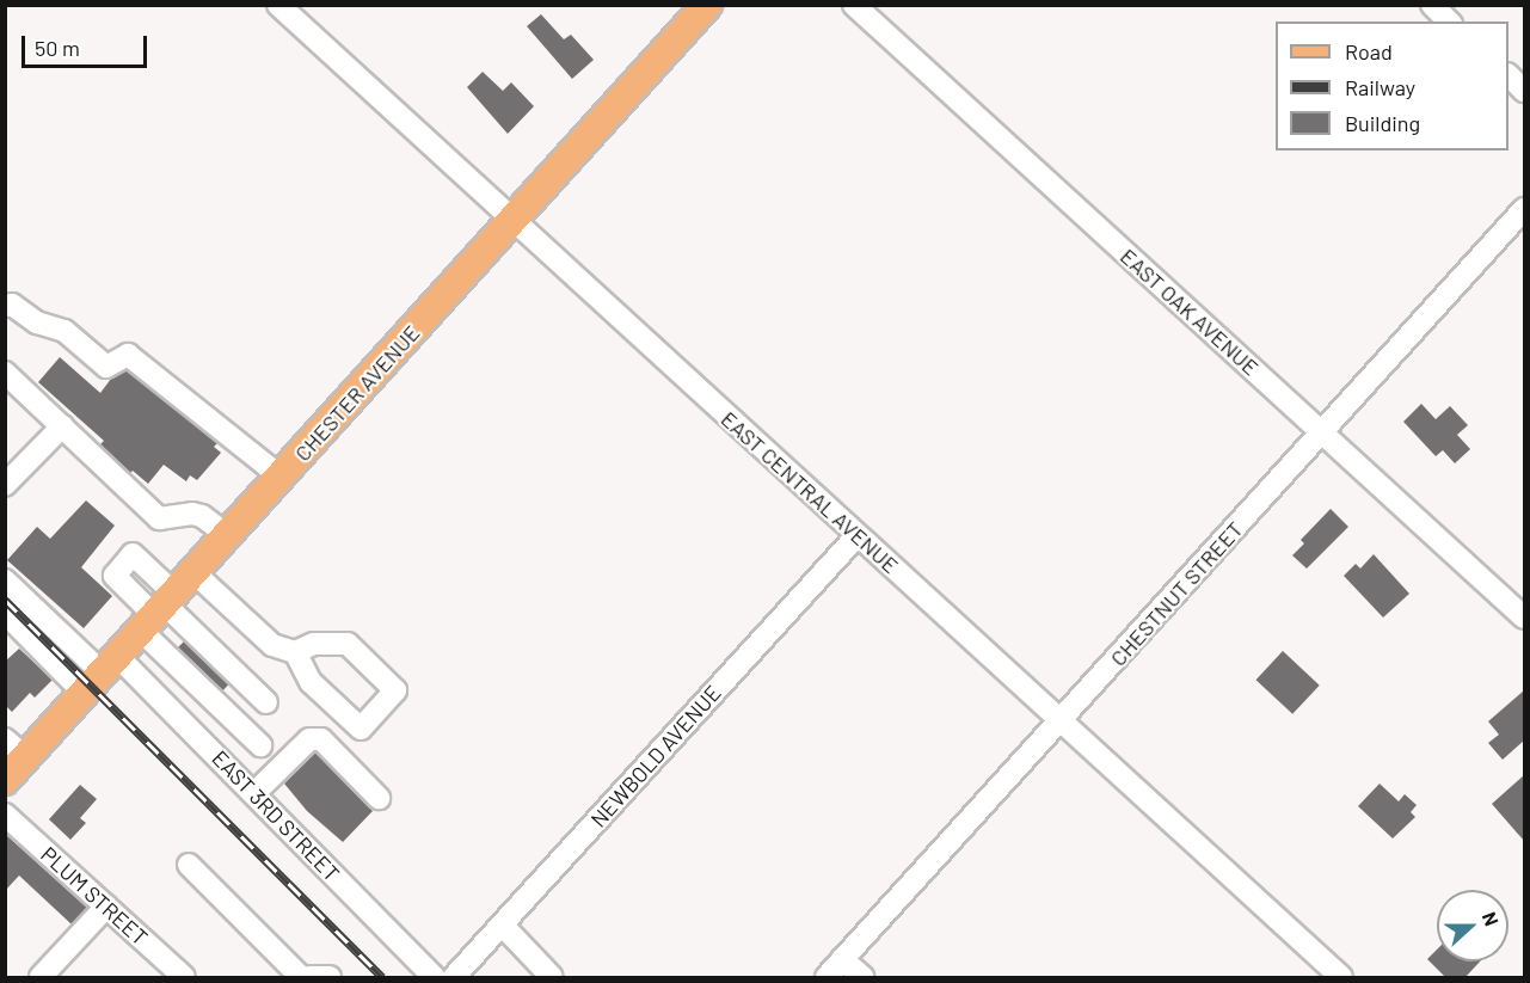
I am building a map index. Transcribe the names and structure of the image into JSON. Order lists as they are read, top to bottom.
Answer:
{
  "streets": {
    "main road": ["CHESTER AVENUE"],
    "street": [
      "EAST OAK AVENUE",
      "EAST CENTRAL AVENUE",
      "CHESTNUT STREET",
      "NEWBOLD AVENUE",
      "EAST 3RD STREET",
      "PLUM STREET"
    ]
  },
  "crossings": [
    ["EAST OAK AVENUE", "CHESTNUT STREET"],
    ["CHESTER AVENUE", "EAST CENTRAL AVENUE"],
    ["CHESTER AVENUE", "EAST 3RD STREET"],
    ["EAST CENTRAL AVENUE", "CHESTNUT STREET"],
    ["EAST CENTRAL AVENUE", "NEWBOLD AVENUE"]
  ],
  "legend": ["Road", "Railway", "Building"],
  "scale_bar": "50 m",
  "north": "right"
}
